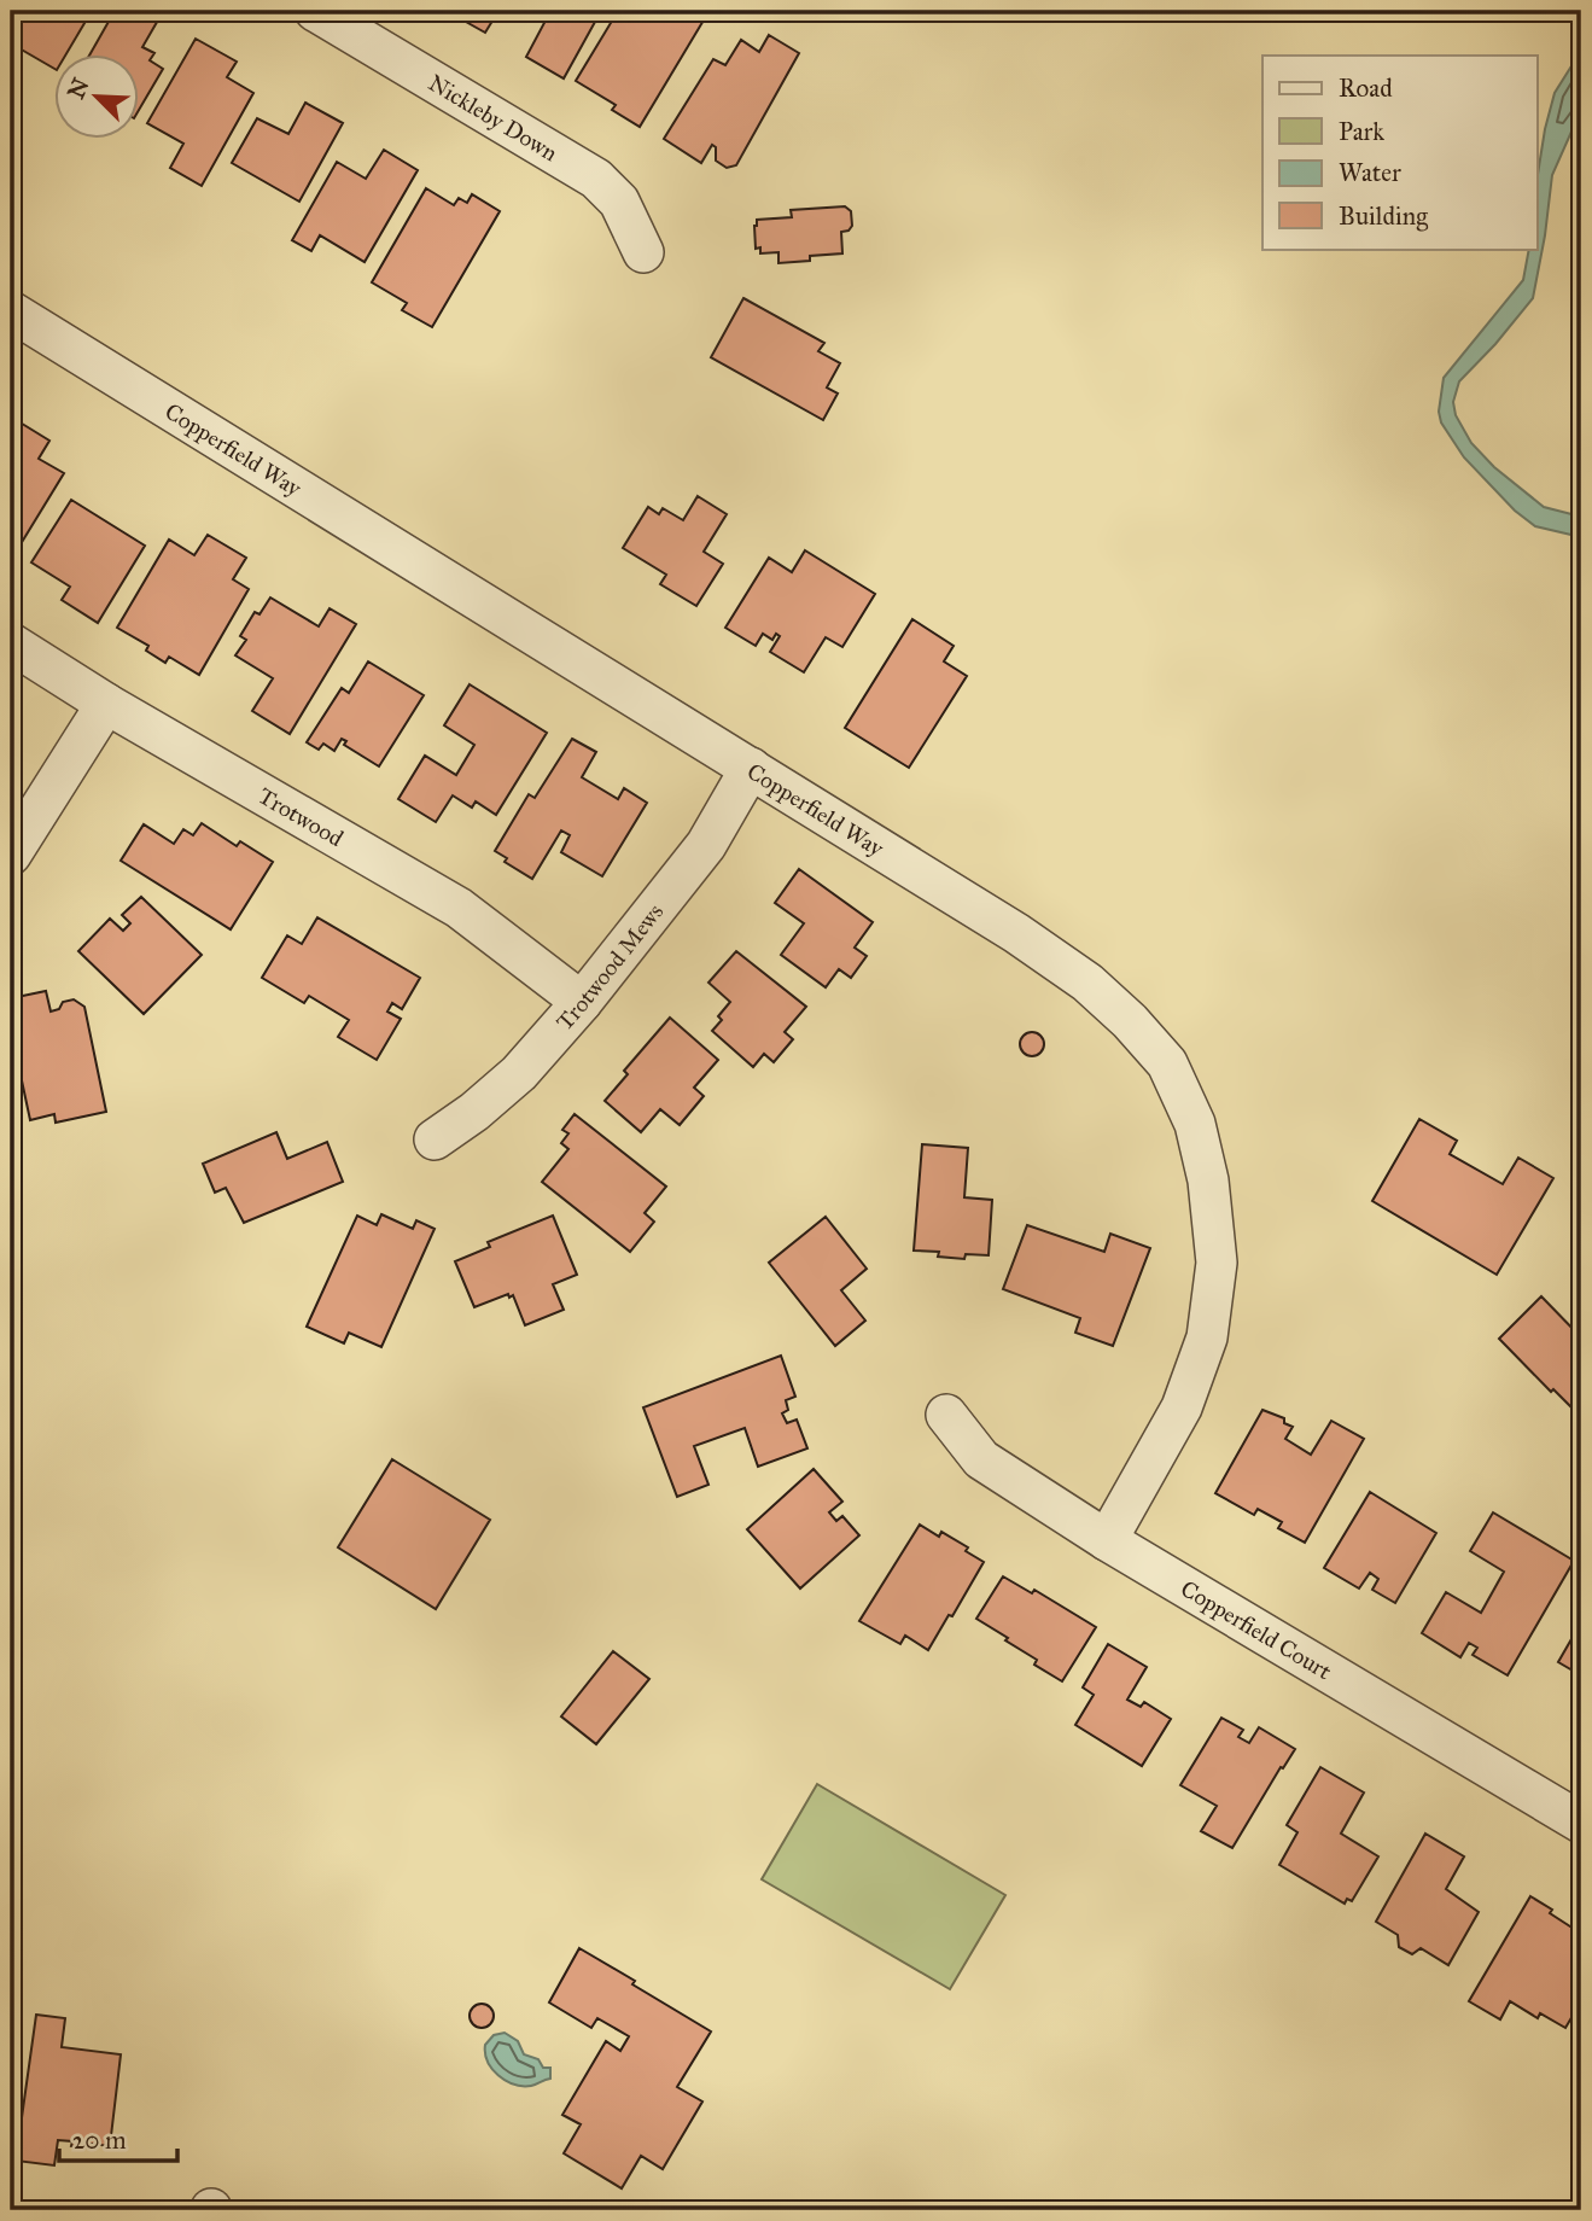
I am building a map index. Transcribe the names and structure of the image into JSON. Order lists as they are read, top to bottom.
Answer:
{
  "streets": {
    "street": [
      "Nickleby Down",
      "Copperfield Way",
      "Trotwood",
      "Trotwood Mews",
      "Copperfield Court"
    ]
  },
  "crossings": [
    ["Copperfield Way", "Trotwood Mews"],
    ["Copperfield Way", "Copperfield Court"],
    ["Trotwood", "Trotwood Mews"]
  ],
  "legend": [
    "Road",
    "Park",
    "Water",
    "Building"
  ],
  "scale_bar": "20 m",
  "north": "top left"
}
